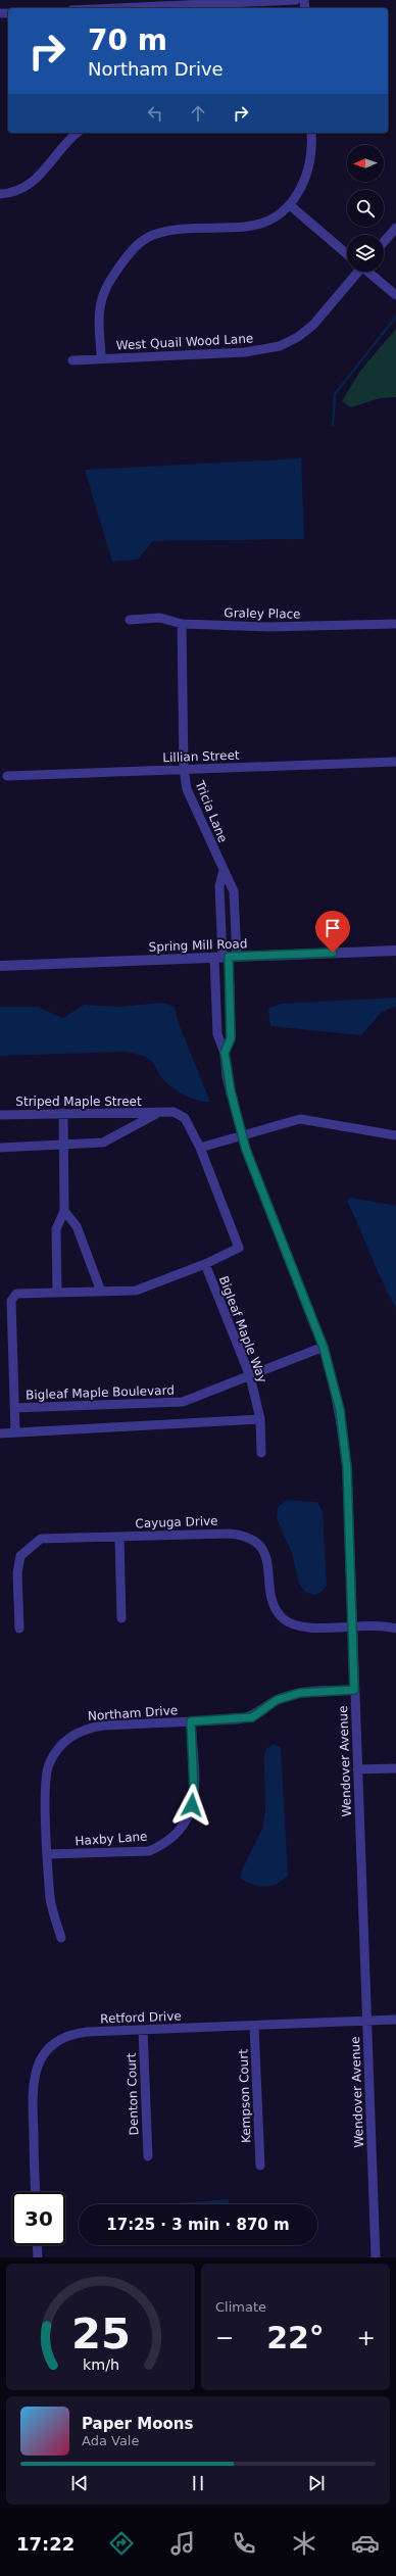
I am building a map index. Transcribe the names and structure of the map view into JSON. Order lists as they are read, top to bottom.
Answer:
{
  "streets": {
    "street": [
      "West Quail Wood Lane",
      "Graley Place",
      "Lillian Street",
      "Tricia Lane",
      "Spring Mill Road",
      "Striped Maple Street",
      "Bigleaf Maple Way",
      "Bigleaf Maple Boulevard",
      "Cayuga Drive",
      "Northam Drive",
      "Wendover Avenue",
      "Haxby Lane",
      "Retford Drive",
      "Denton Court",
      "Kempson Court"
    ]
  },
  "crossings": [
    ["Graley Place", "Tricia Lane"],
    ["Lillian Street", "Tricia Lane"],
    ["Tricia Lane", "Spring Mill Road"],
    ["Tricia Lane", "Wendover Avenue"],
    ["Spring Mill Road", "Wendover Avenue"],
    ["Bigleaf Maple Way", "Bigleaf Maple Boulevard"],
    ["Bigleaf Maple Boulevard", "Wendover Avenue"],
    ["Cayuga Drive", "Wendover Avenue"],
    ["Northam Drive", "Wendover Avenue"],
    ["Northam Drive", "Haxby Lane"],
    ["Wendover Avenue", "Retford Drive"],
    ["Retford Drive", "Denton Court"],
    ["Retford Drive", "Kempson Court"]
  ],
  "north": "left",
  "page": {
    "turn": ["70 m", "Northam Drive"],
    "limit": "30",
    "trip": "17:25 · 3 min · 870 m",
    "tile": "Climate",
    "heat": ["−", "22°", "+"],
    "song": ["Paper Moons", "Ada Vale"],
    "tabs": "17:22",
    "gauge": ["25", "km/h"]
  }
}
